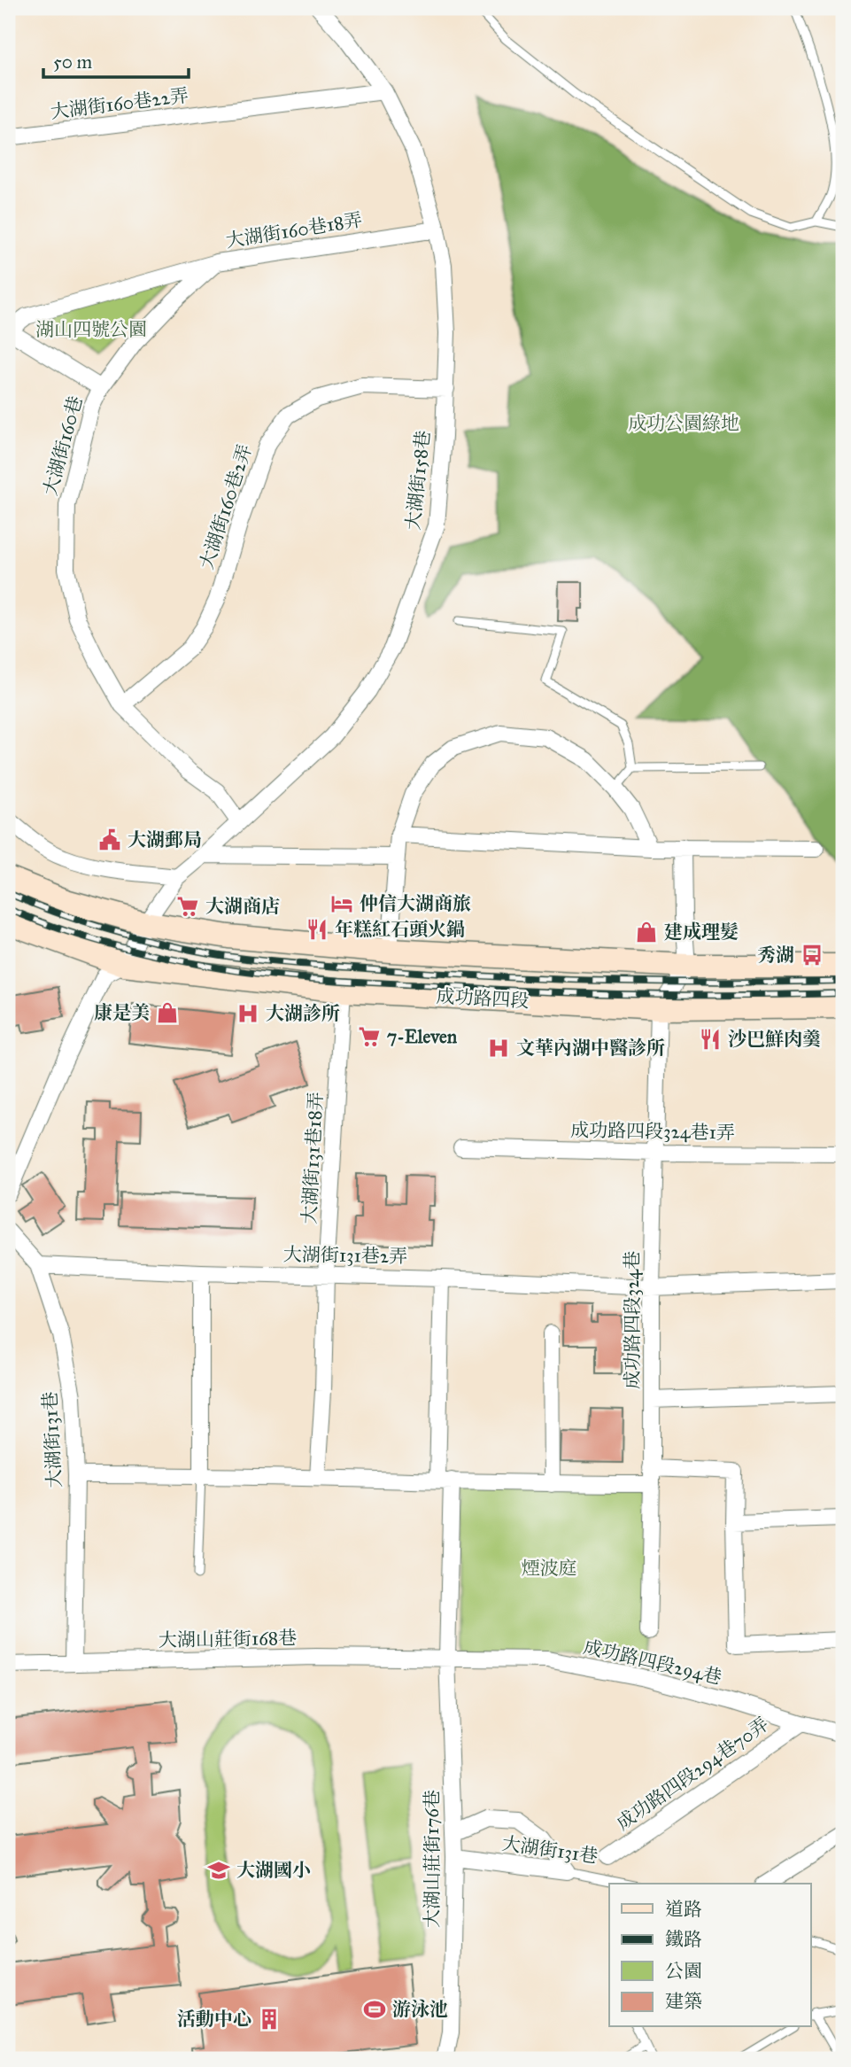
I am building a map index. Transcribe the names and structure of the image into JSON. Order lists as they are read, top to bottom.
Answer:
{
  "streets": {
    "main road": ["成功路四段"],
    "street": [
      "大湖街160巷22弄",
      "大湖街160巷18弄",
      "大湖街160巷",
      "大湖街158巷",
      "大湖街160巷2弄",
      "成功路四段324巷1弄",
      "大湖街131巷18弄",
      "大湖街131巷2弄",
      "成功路四段324巷",
      "大湖街131巷",
      "大湖山莊街168巷",
      "成功路四段294巷",
      "成功路四段294巷70弄",
      "大湖山莊街176巷"
    ]
  },
  "crossings": [
    ["大湖街160巷22弄", "大湖街158巷"],
    ["大湖街160巷18弄", "大湖街160巷"],
    ["大湖街160巷18弄", "大湖街158巷"],
    ["大湖街160巷", "大湖街158巷"],
    ["大湖街160巷", "大湖街160巷2弄"],
    ["大湖街158巷", "大湖街160巷2弄"],
    ["成功路四段", "大湖街131巷18弄"],
    ["成功路四段", "成功路四段324巷"],
    ["成功路四段324巷1弄", "成功路四段324巷"],
    ["大湖街131巷18弄", "大湖街131巷2弄"],
    ["大湖街131巷2弄", "成功路四段324巷"],
    ["大湖街131巷2弄", "大湖街131巷"],
    ["大湖街131巷", "大湖山莊街168巷"],
    ["大湖街131巷", "大湖山莊街176巷"],
    ["大湖山莊街168巷", "成功路四段294巷"],
    ["大湖山莊街168巷", "大湖山莊街176巷"],
    ["成功路四段294巷", "成功路四段294巷70弄"],
    ["成功路四段294巷", "大湖山莊街176巷"]
  ],
  "parks": ["湖山四號公園", "成功公園綠地", "煙波庭"],
  "places": {
    "public building": ["大湖郵局"],
    "hotel": ["仲信大湖商旅"],
    "supermarket": ["大湖商店", "7-Eleven"],
    "restaurant": ["年糕紅石頭火鍋", "沙巴鮮肉羹"],
    "shop": ["建成理髮", "康是美"],
    "bus stop": ["秀湖"],
    "hospital": ["大湖診所", "文華內湖中醫診所"],
    "school or university": ["大湖國小"],
    "sports": ["游泳池"],
    "building": ["活動中心"]
  },
  "legend": [
    "道路",
    "鐵路",
    "公園",
    "建築"
  ],
  "scale_bar": "50 m"
}
